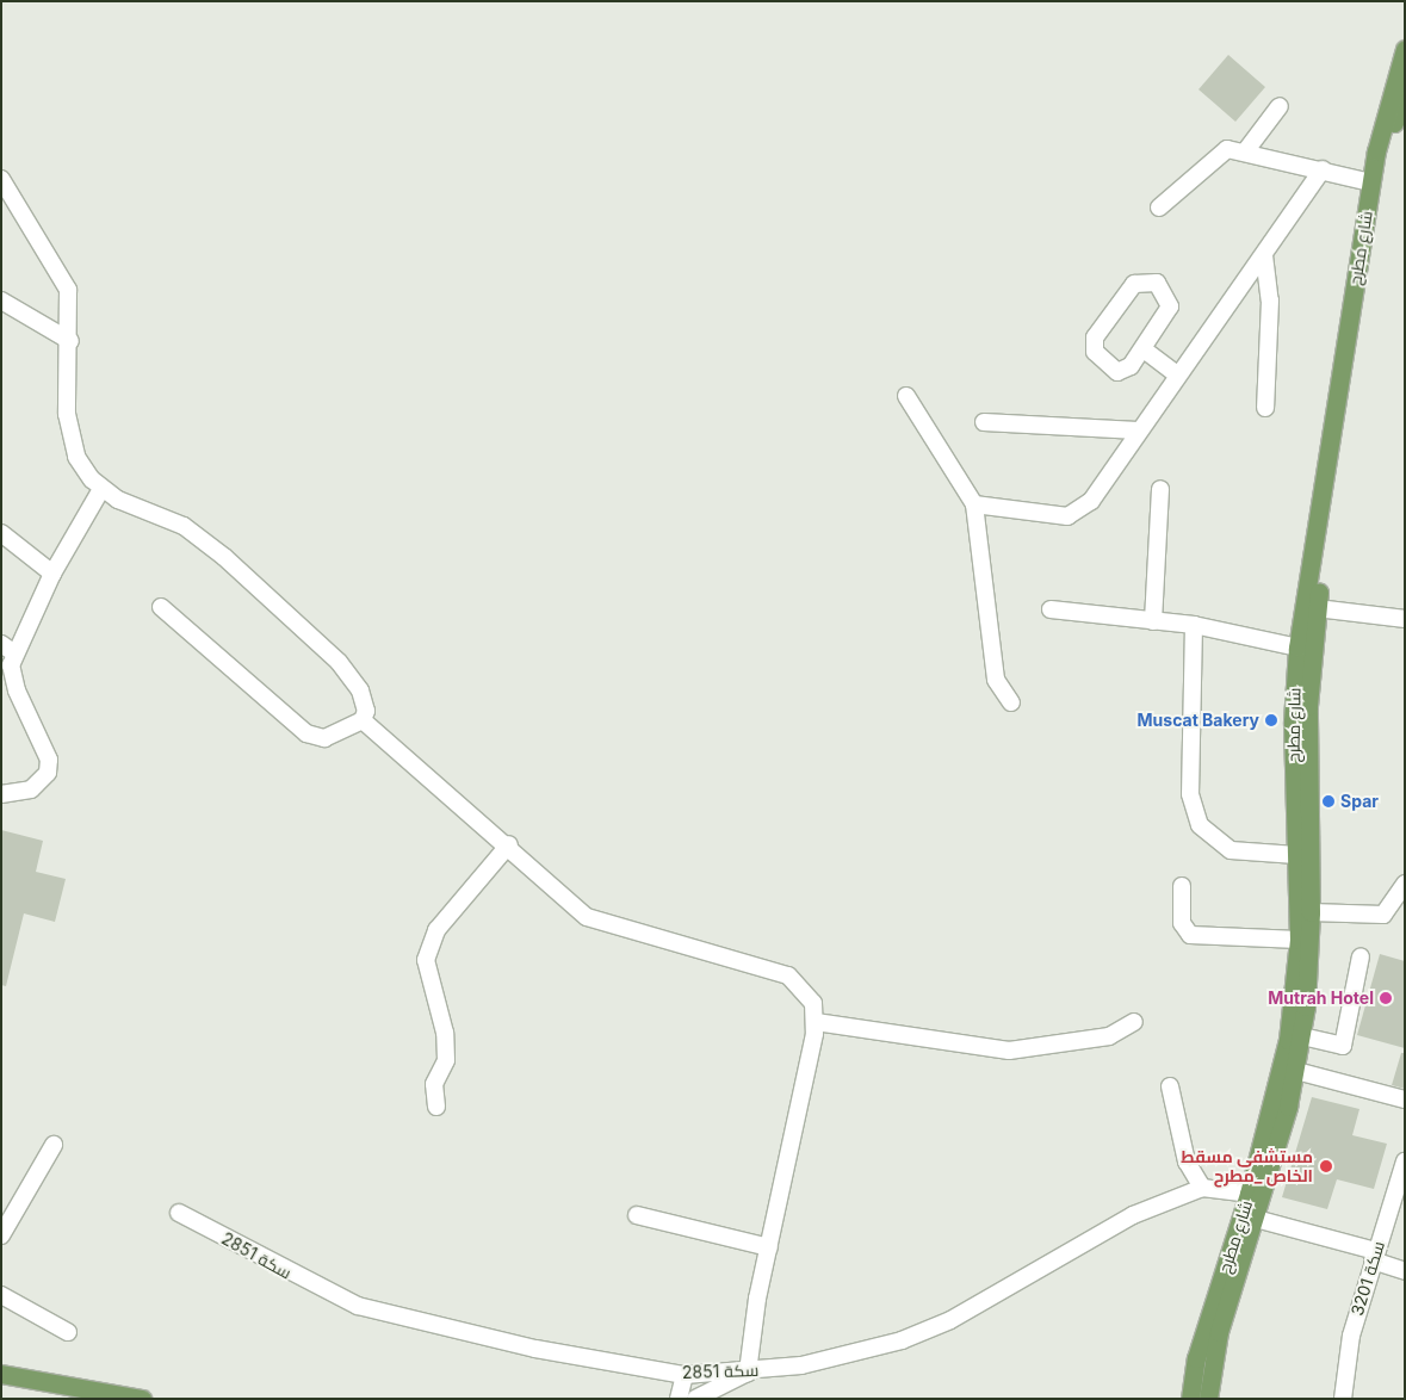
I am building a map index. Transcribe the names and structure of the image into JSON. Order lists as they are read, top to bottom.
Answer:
{
  "streets": {
    "main road": ["شارع مطرح"],
    "street": ["سكة 2851", "سكة 3201"]
  },
  "crossings": [
    ["شارع مطرح", "سكة 2851"]
  ],
  "places": [
    "Muscat Bakery",
    "Spar",
    "Mutrah Hotel",
    "مستشفى مسقط الخاص _مطرح"
  ]
}
